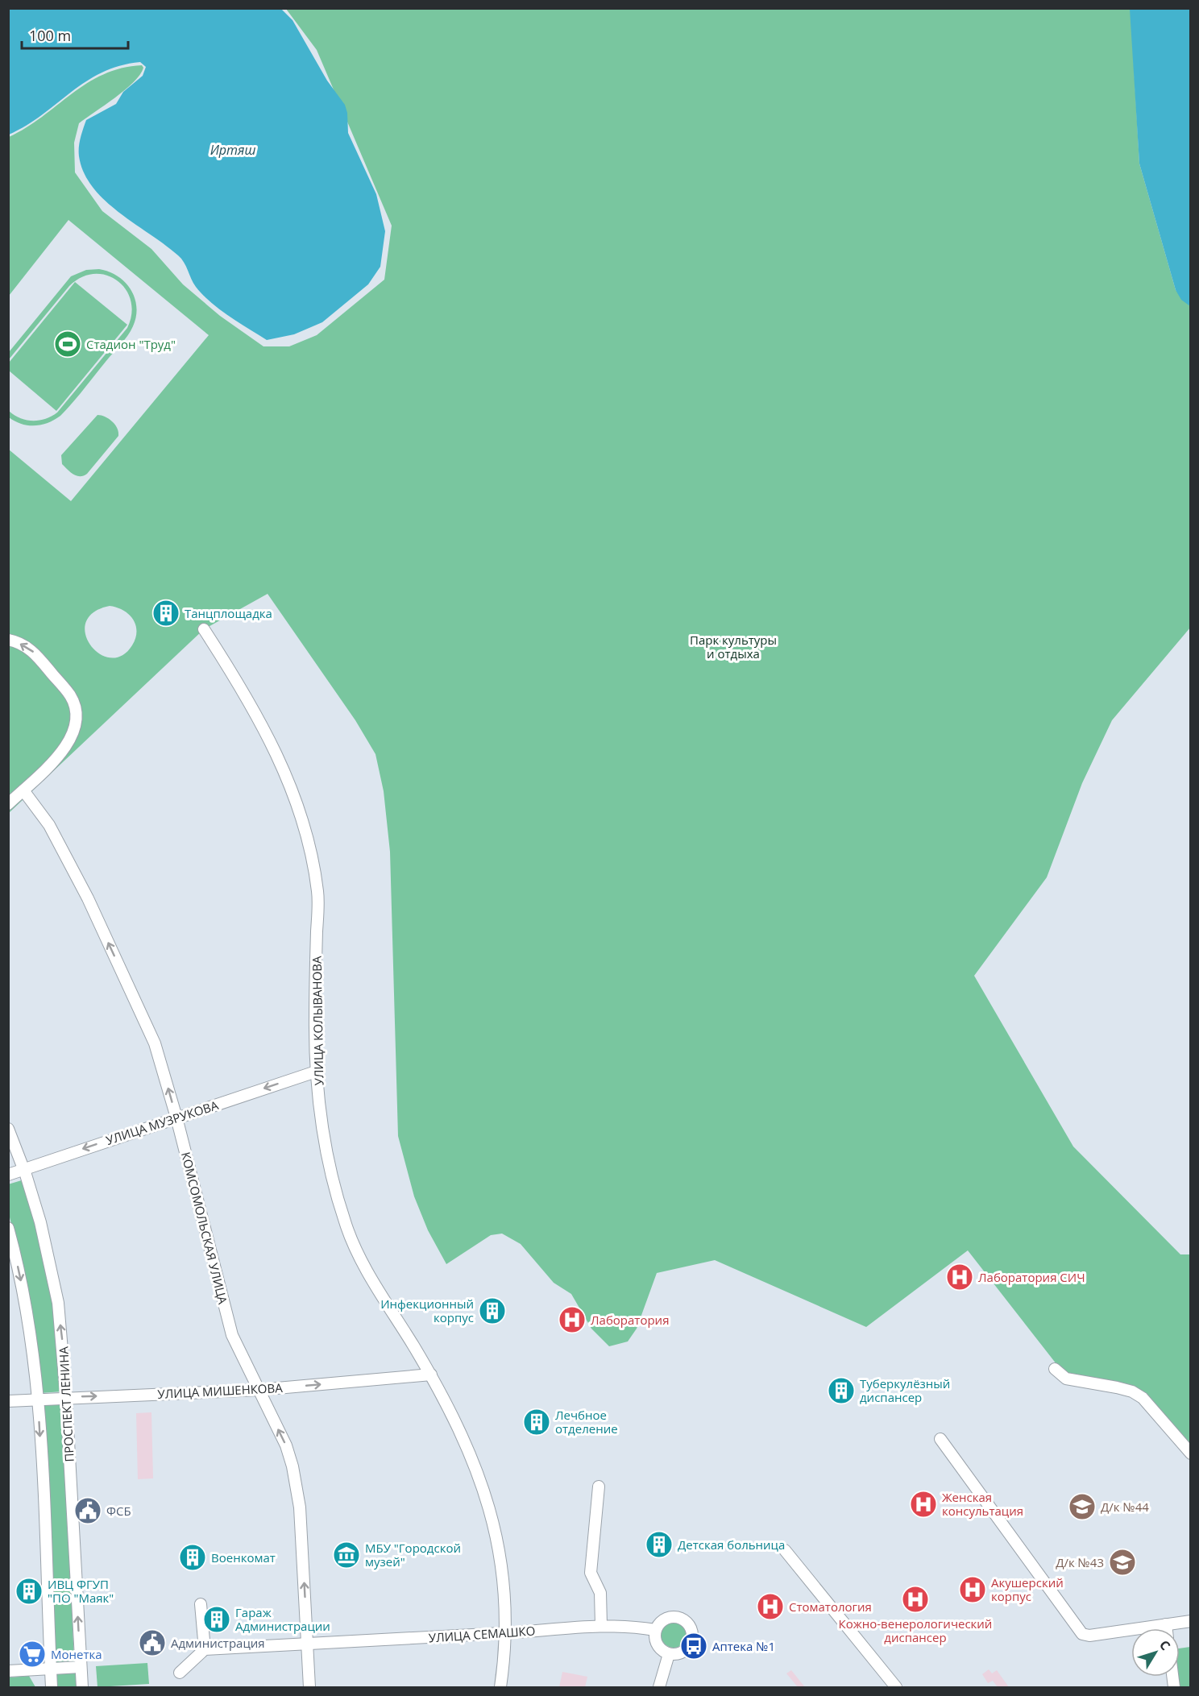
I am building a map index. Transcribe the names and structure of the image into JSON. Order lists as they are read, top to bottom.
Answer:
{
  "streets": {
    "street": [
      "УЛИЦА КОЛЫВАНОВА",
      "УЛИЦА МУЗРУКОВА",
      "КОМСОМОЛЬСКАЯ УЛИЦА",
      "УЛИЦА МИШЕНКОВА",
      "ПРОСПЕКТ ЛЕНИНА",
      "УЛИЦА СЕМАШКО"
    ]
  },
  "crossings": [
    ["УЛИЦА КОЛЫВАНОВА", "УЛИЦА МУЗРУКОВА"],
    ["УЛИЦА КОЛЫВАНОВА", "УЛИЦА МИШЕНКОВА"],
    ["УЛИЦА КОЛЫВАНОВА", "УЛИЦА СЕМАШКО"],
    ["УЛИЦА МУЗРУКОВА", "КОМСОМОЛЬСКАЯ УЛИЦА"],
    ["УЛИЦА МУЗРУКОВА", "ПРОСПЕКТ ЛЕНИНА"],
    ["КОМСОМОЛЬСКАЯ УЛИЦА", "УЛИЦА МИШЕНКОВА"],
    ["КОМСОМОЛЬСКАЯ УЛИЦА", "УЛИЦА СЕМАШКО"],
    ["УЛИЦА МИШЕНКОВА", "ПРОСПЕКТ ЛЕНИНА"]
  ],
  "one_way": ["УЛИЦА МУЗРУКОВА", "КОМСОМОЛЬСКАЯ УЛИЦА", "УЛИЦА МИШЕНКОВА"],
  "water": ["Иртяш"],
  "parks": ["Парк культуры и отдыха"],
  "places": {
    "sports": ["Стадион \"Труд\""],
    "building": [
      "Танцплощадка",
      "Инфекционный корпус",
      "Туберкулёзный диспансер",
      "Лечбное отделение",
      "Детская больница",
      "Военкомат",
      "ИВЦ ФГУП \"ПО \"Маяк\"",
      "Гараж Администрации"
    ],
    "hospital": [
      "Лаборатория СИЧ",
      "Лаборатория",
      "Женская консультация",
      "Акушерский корпус",
      "Кожно-венерологический диспансер",
      "Стоматология"
    ],
    "school or university": ["Д/к №44", "Д/к №43"],
    "public building": ["ФСБ", "Администрация"],
    "museum": ["МБУ \"Городской музей\""],
    "bus stop": ["Аптека №1"],
    "supermarket": ["Монетка"]
  },
  "scale_bar": "100 m",
  "north": "top right"
}
